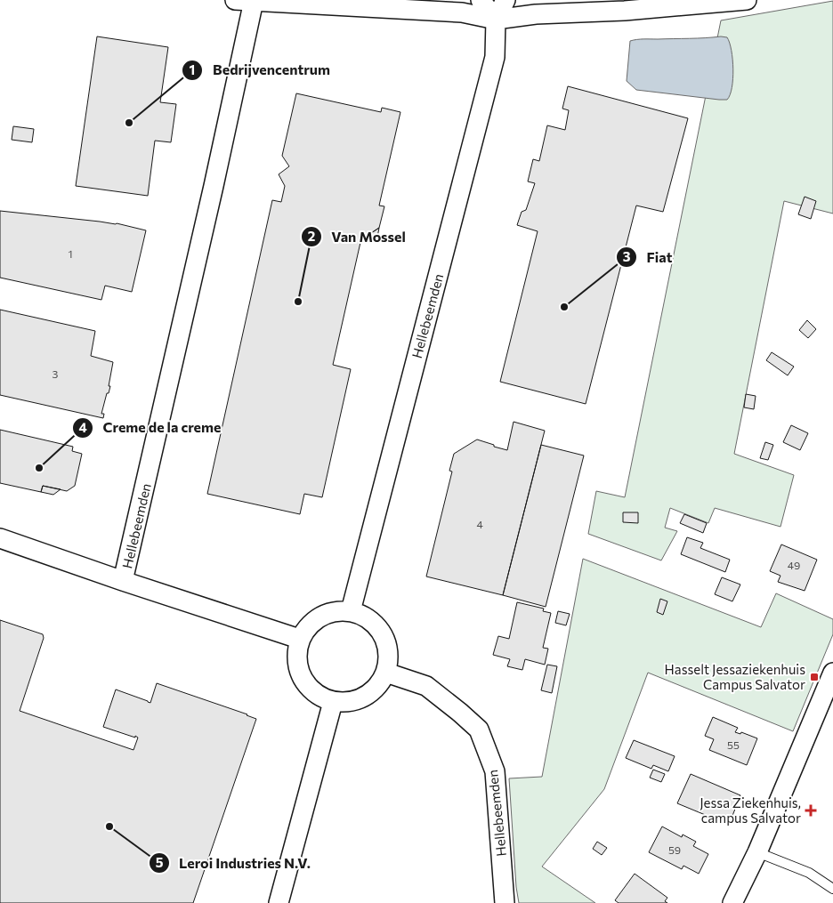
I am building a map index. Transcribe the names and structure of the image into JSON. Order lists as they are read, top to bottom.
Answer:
{
  "streets": {
    "street": ["Hellebeemden"]
  },
  "places": {
    "other": [
      "Bedrijvencentrum",
      "Van Mossel",
      "Fiat",
      "Creme de la creme",
      "Leroi Industries N.V."
    ],
    "transit": ["Hasselt Jessaziekenhuis Campus Salvator"],
    "health": ["Jessa Ziekenhuis, campus Salvator"]
  },
  "house_numbers": [
    "1",
    "3",
    "4",
    "49",
    "55",
    "59"
  ]
}
